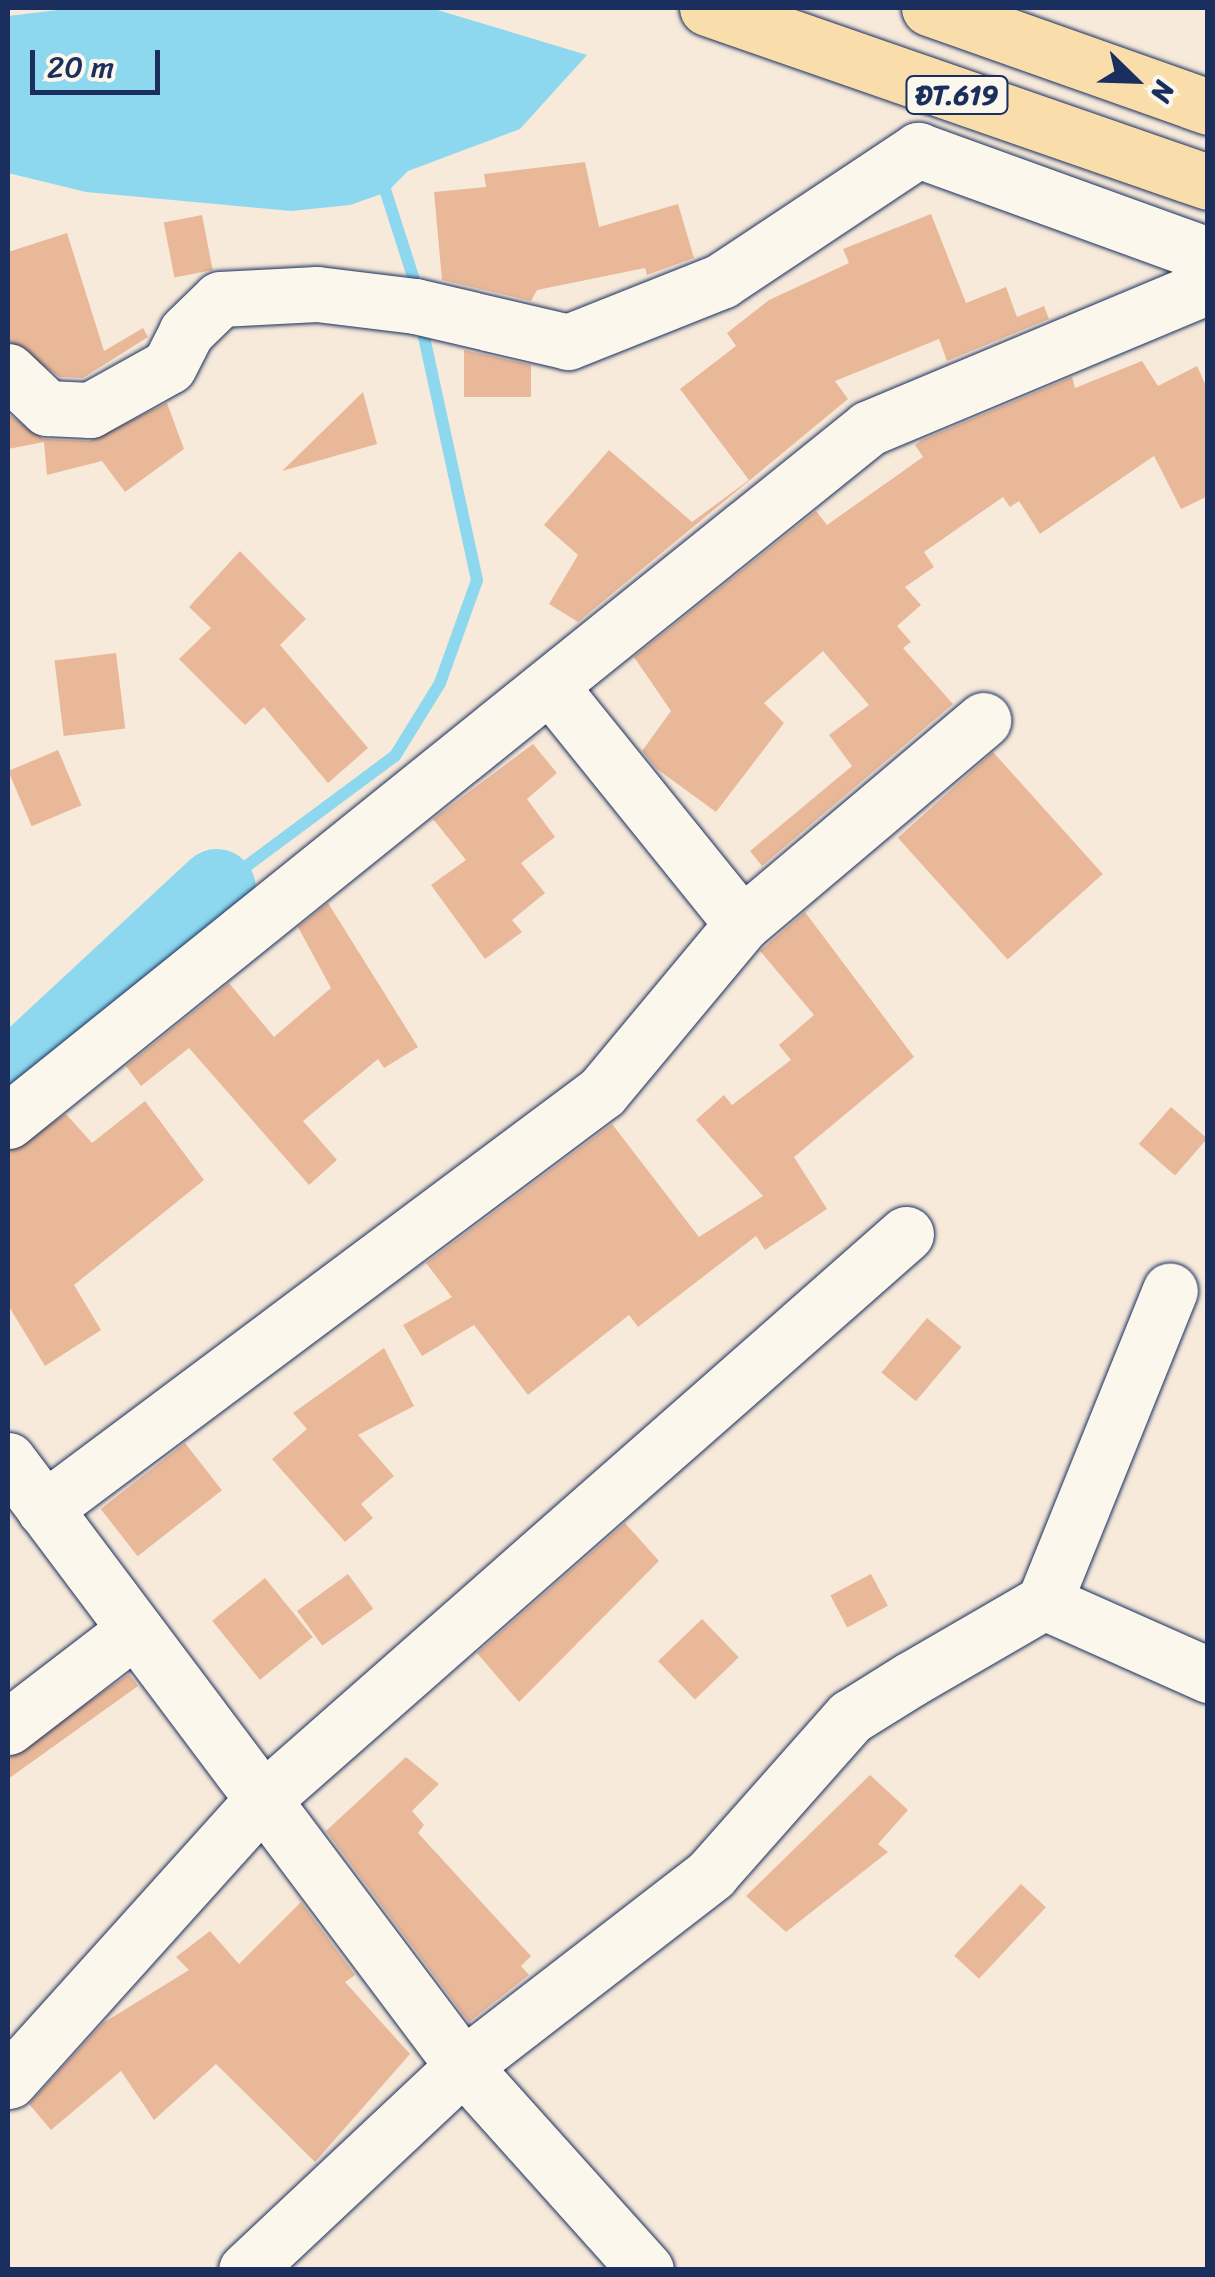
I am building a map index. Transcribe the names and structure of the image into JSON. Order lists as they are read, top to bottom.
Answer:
{
  "streets": {
    "main road": ["ĐT.619"]
  },
  "scale_bar": "20 m",
  "north": "bottom right"
}
